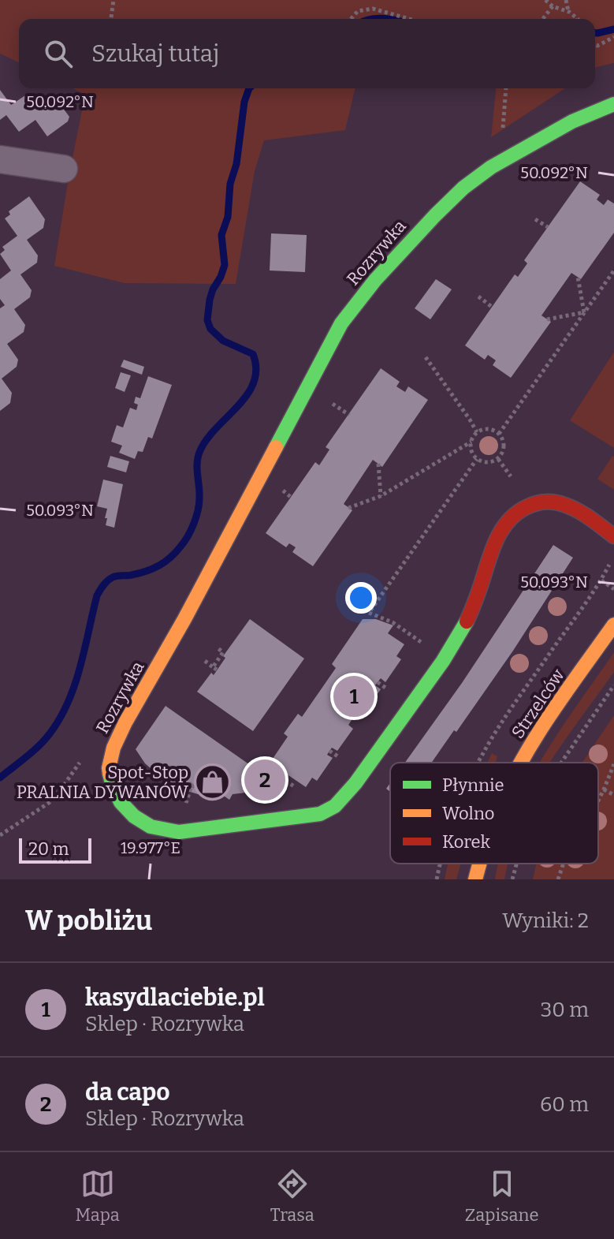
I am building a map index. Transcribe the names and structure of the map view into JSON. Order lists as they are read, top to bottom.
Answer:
{
  "streets": {
    "street": ["Rozrywka", "Strzelców"]
  },
  "places": {
    "shop": ["Spot-Stop PRALNIA DYWANÓW"]
  },
  "legend": ["Płynnie", "Wolno", "Korek"],
  "scale_bar": "20 m",
  "page": {
    "search": "Szukaj tutaj",
    "pins": ["1", "2"],
    "scale": "20 m",
    "heading": ["W pobliżu", "Wyniki: 2"],
    "list": [
      {
        "mark": "1",
        "name": "kasydlaciebie.pl",
        "note": "Sklep · Rozrywka",
        "value": "30 m"
      },
      {
        "mark": "2",
        "name": "da capo",
        "note": "Sklep · Rozrywka",
        "value": "60 m"
      }
    ],
    "nav": ["Mapa", "Trasa", "Zapisane"]
  },
  "coordinates": ["50.092°N", "50.093°N", "19.977°E"]
}
